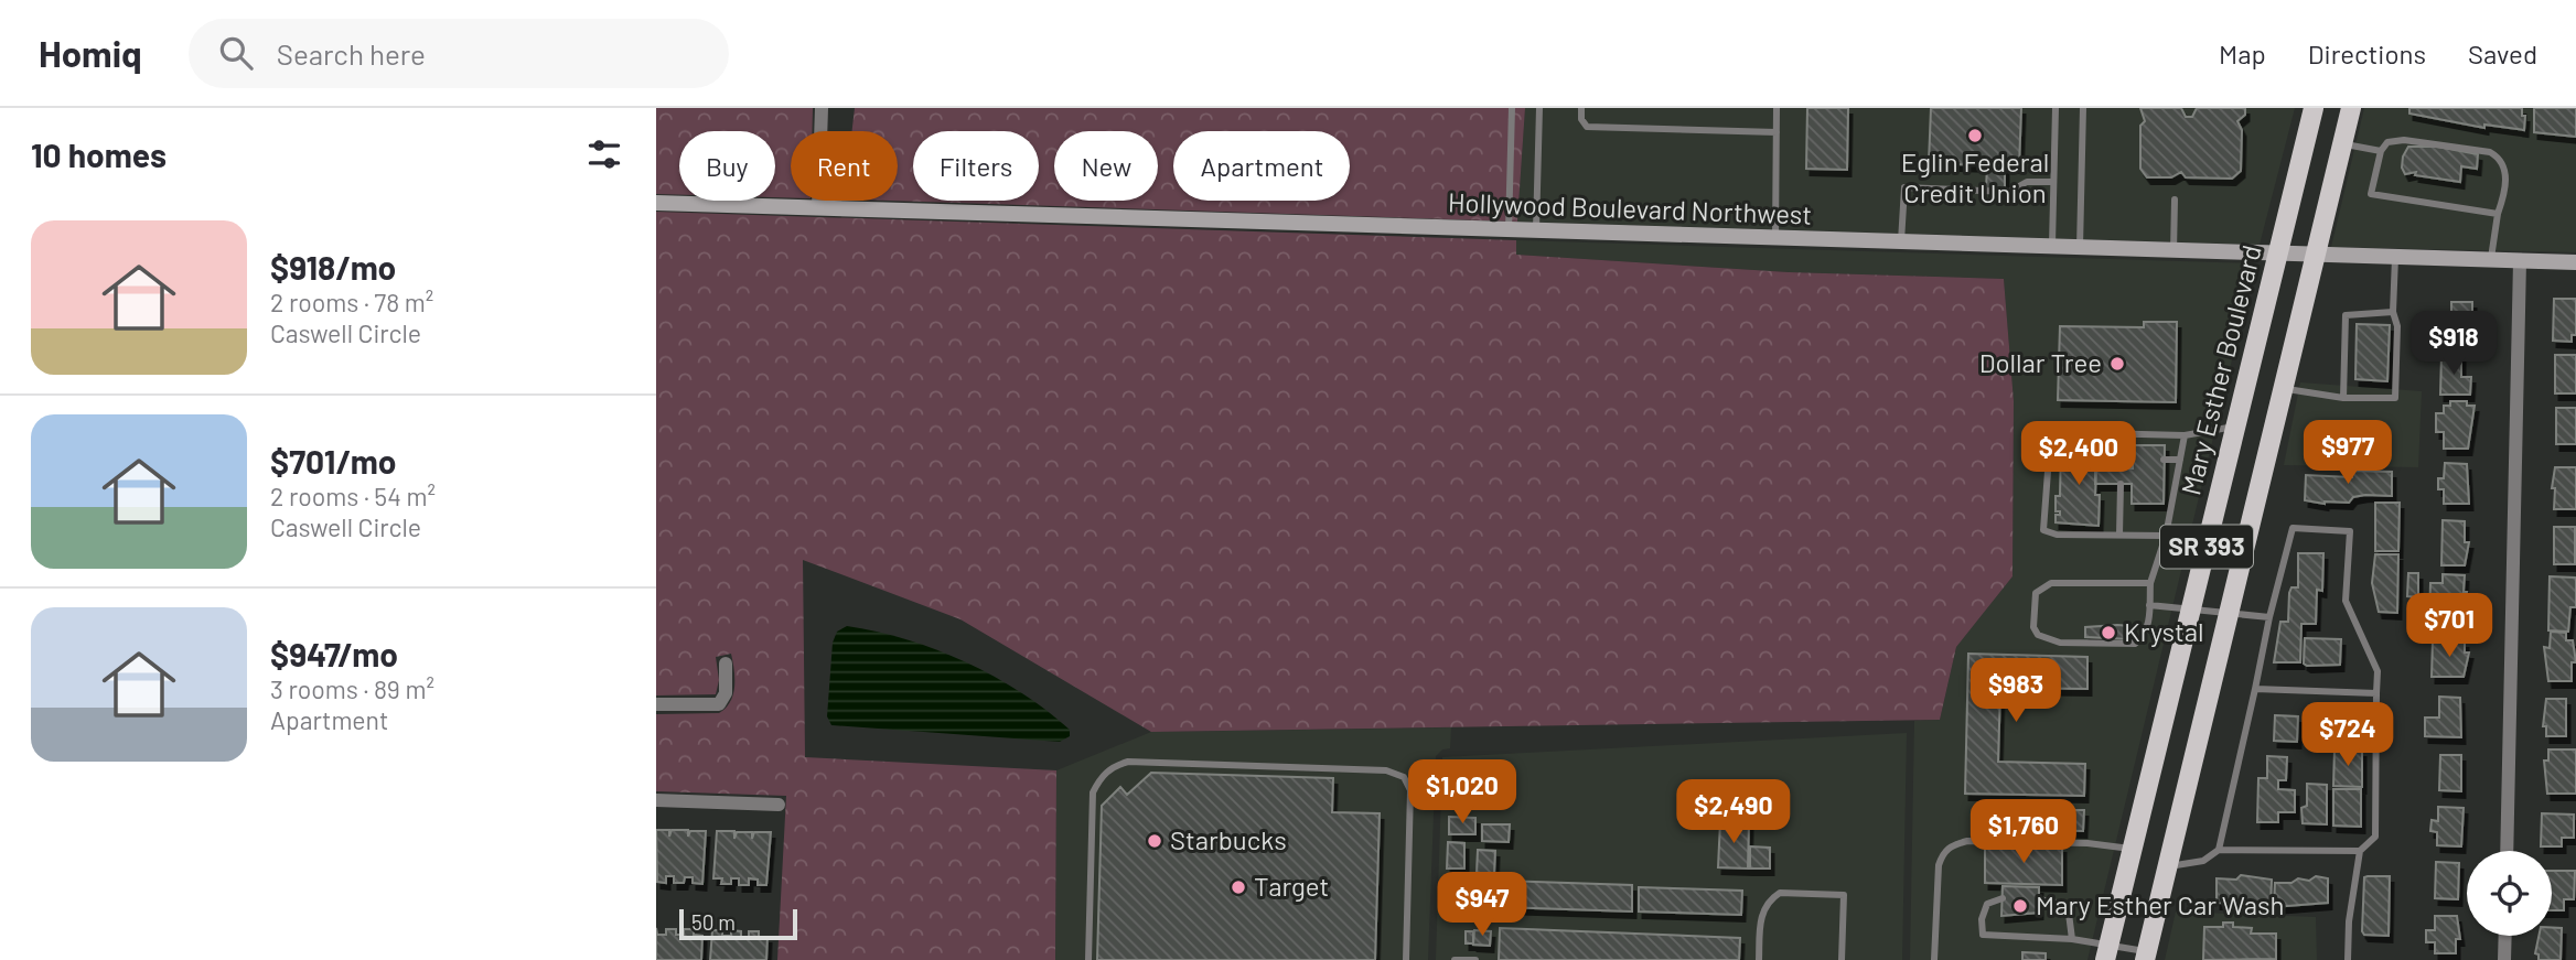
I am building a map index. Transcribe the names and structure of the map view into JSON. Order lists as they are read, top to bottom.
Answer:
{
  "streets": {
    "main road": ["Mary Esther Boulevard", "SR 393"],
    "street": ["Hollywood Boulevard Northwest"]
  },
  "crossings": [
    ["Hollywood Boulevard Northwest", "Mary Esther Boulevard"],
    ["Hollywood Boulevard Northwest", "SR 393"]
  ],
  "places": [
    "Eglin Federal Credit Union",
    "Dollar Tree",
    "Krystal",
    "Starbucks",
    "Target",
    "Mary Esther Car Wash"
  ],
  "scale_bar": "50 m",
  "page": {
    "header": "Homiq",
    "search": "Search here",
    "nav": ["Map", "Directions", "Saved"],
    "heading": "10 homes",
    "chip": [
      "Buy",
      "Rent",
      "Filters",
      "New",
      "Apartment"
    ],
    "list": [
      {
        "name": "$918/mo",
        "note": "2 rooms · 78 m² · Caswell Circle"
      },
      {
        "name": "$701/mo",
        "note": "2 rooms · 54 m² · Caswell Circle"
      },
      {
        "name": "$947/mo",
        "note": "3 rooms · 89 m² · Apartment"
      }
    ],
    "price": [
      "$918",
      "$977",
      "$2,400",
      "$701",
      "$983",
      "$724",
      "$1,020",
      "$2,490",
      "$1,760",
      "$947"
    ],
    "scale": "50 m"
  }
}
